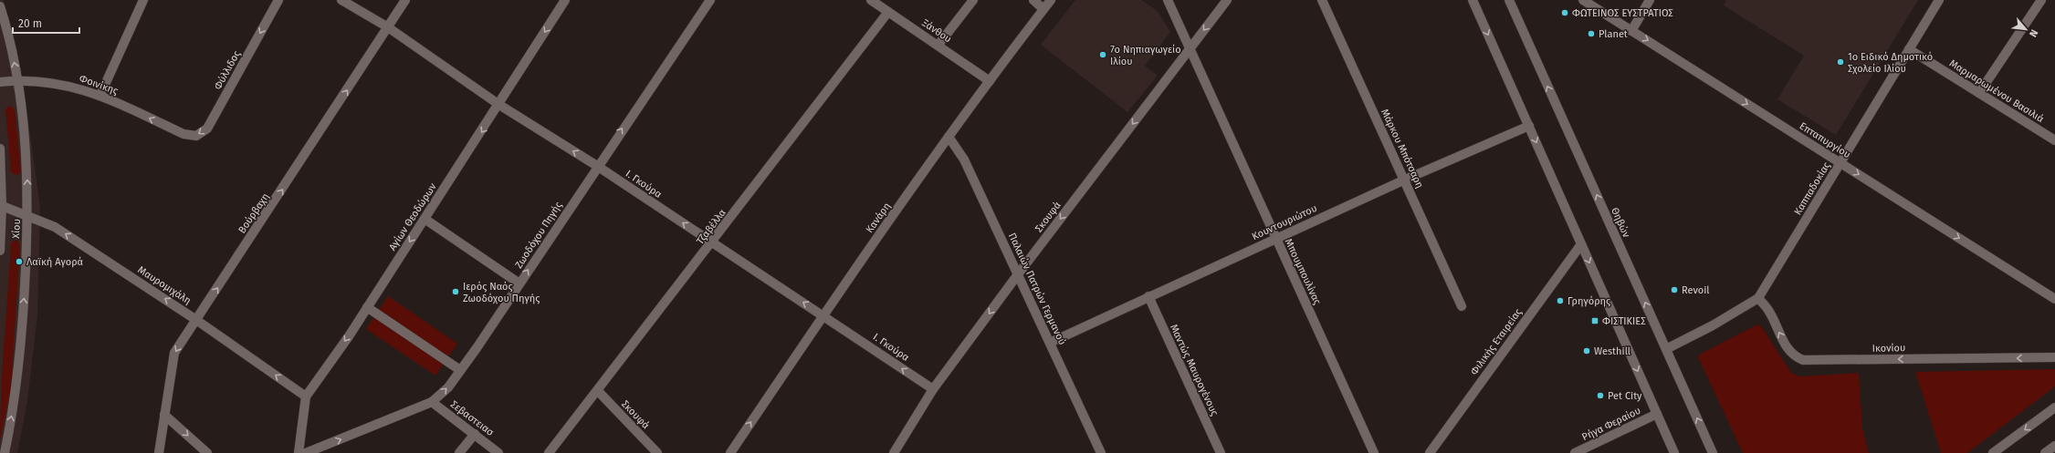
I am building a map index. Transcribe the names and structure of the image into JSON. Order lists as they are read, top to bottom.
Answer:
{
  "streets": {
    "street": [
      "Ξάνθου",
      "Φύλλιδος",
      "Φοινίκης",
      "Μαρμαρωμένου Βασιλιά",
      "Επταπυργίου",
      "Μάρκου Μπότσαρη",
      "Ι. Γκούρα",
      "Καππαδοκίας",
      "Βούρβαχη",
      "Αγίων Θεοδώρων",
      "Σκουφά",
      "Κανάρη",
      "Κουντουριώτου",
      "Θηβών",
      "Τζαβέλλα",
      "Χίου",
      "Ζωοδόχου Πηγής",
      "Μπουμπουλίνας",
      "Μαυρομιχάλη",
      "Παλαιών Πατρών Γερμανού",
      "Φιλικής Εταιρείας",
      "Ικονίου",
      "Μαντώς Μαυρογένους",
      "Σεβαστειασ",
      "Ρήγα Φεραίου"
    ]
  },
  "crossings": [
    ["Ξάνθου", "Κανάρη"],
    ["Ξάνθου", "Τζαβέλλα"],
    ["Φύλλιδος", "Φοινίκης"],
    ["Φοινίκης", "Χίου"],
    ["Μαρμαρωμένου Βασιλιά", "Καππαδοκίας"],
    ["Επταπυργίου", "Καππαδοκίας"],
    ["Μάρκου Μπότσαρη", "Κουντουριώτου"],
    ["Ι. Γκούρα", "Βούρβαχη"],
    ["Ι. Γκούρα", "Αγίων Θεοδώρων"],
    ["Ι. Γκούρα", "Σκουφά"],
    ["Ι. Γκούρα", "Κανάρη"],
    ["Ι. Γκούρα", "Τζαβέλλα"],
    ["Ι. Γκούρα", "Ζωοδόχου Πηγής"],
    ["Καππαδοκίας", "Θηβών"],
    ["Καππαδοκίας", "Ικονίου"],
    ["Βούρβαχη", "Μαυρομιχάλη"],
    ["Αγίων Θεοδώρων", "Μαυρομιχάλη"],
    ["Σκουφά", "Τζαβέλλα"],
    ["Σκουφά", "Μπουμπουλίνας"],
    ["Σκουφά", "Παλαιών Πατρών Γερμανού"],
    ["Κανάρη", "Παλαιών Πατρών Γερμανού"],
    ["Κουντουριώτου", "Μπουμπουλίνας"],
    ["Κουντουριώτου", "Παλαιών Πατρών Γερμανού"],
    ["Κουντουριώτου", "Μαντώς Μαυρογένους"],
    ["Χίου", "Μαυρομιχάλη"],
    ["Ζωοδόχου Πηγής", "Σεβαστειασ"]
  ],
  "one_way": [
    "Φύλλιδος",
    "Φοινίκης",
    "Επταπυργίου",
    "Ι. Γκούρα",
    "Αγίων Θεοδώρων",
    "Σκουφά",
    "Χίου",
    "Ζωοδόχου Πηγής",
    "Μαυρομιχάλη",
    "Ικονίου"
  ],
  "places": {
    "other": [
      "ΦΩΤΕΙΝΟΣ ΕΥΣΤΡΑΤΙΟΣ",
      "Planet",
      "7ο Νηπιαγωγείο Ιλίου",
      "1ο Ειδικό Δημοτικό Σχολείο Ιλίου",
      "Λαϊκή Αγορά",
      "Revoil",
      "Ιερός Ναός Ζωοδόχου Πηγής",
      "Γρηγόρης",
      "Westhill",
      "Pet City"
    ],
    "transit": ["ΦΙΣΤΙΚΙΕΣ"]
  },
  "scale_bar": "20 m",
  "north": "bottom right"
}
